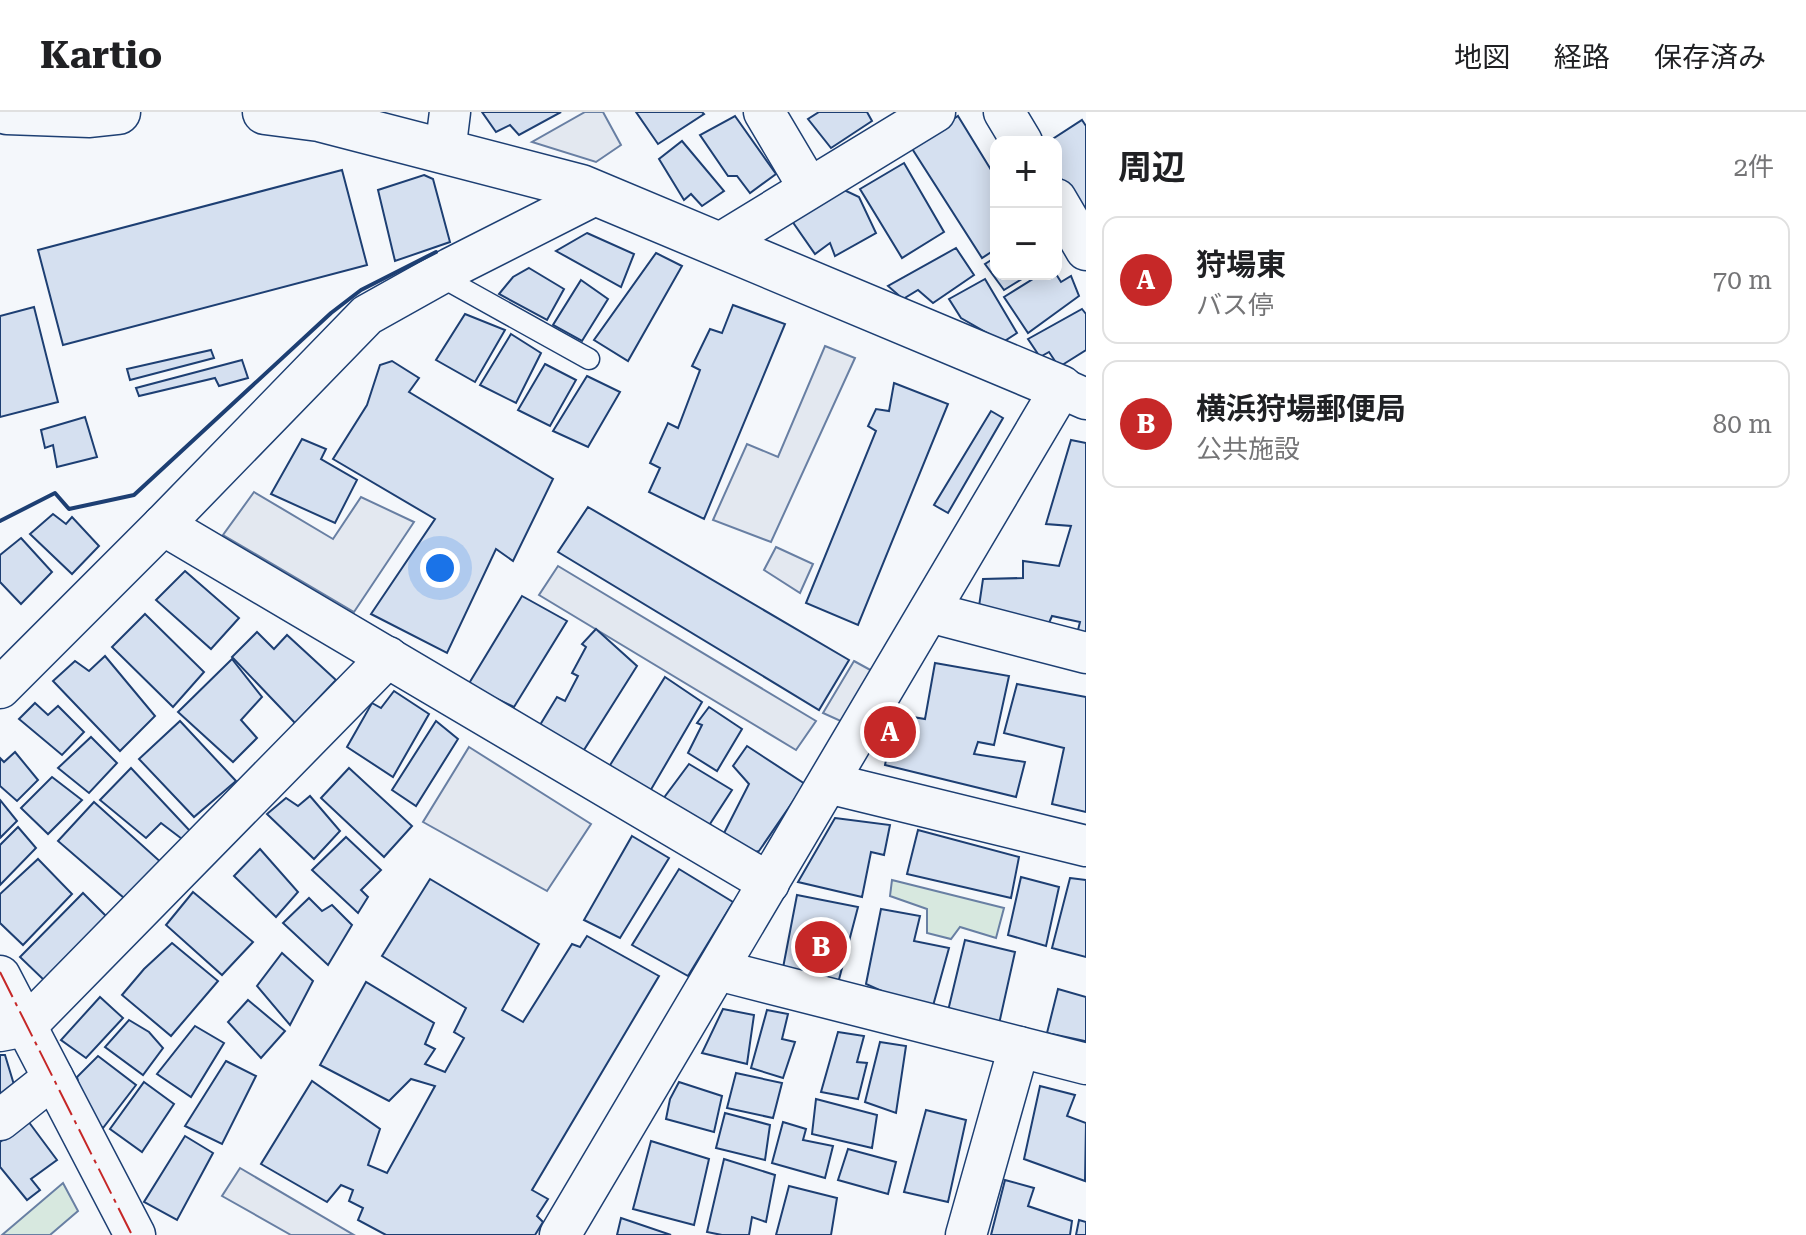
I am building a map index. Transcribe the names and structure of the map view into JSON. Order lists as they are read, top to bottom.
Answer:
{
  "page": {
    "header": "Kartio",
    "nav": ["地図", "経路", "保存済み"],
    "heading": ["周辺", "2件"],
    "map_buttons": ["+", "−"],
    "list": [
      {
        "mark": "A",
        "name": "狩場東",
        "note": "バス停",
        "value": "70 m"
      },
      {
        "mark": "B",
        "name": "横浜狩場郵便局",
        "note": "公共施設",
        "value": "80 m"
      }
    ],
    "pins": ["A", "B"]
  }
}
